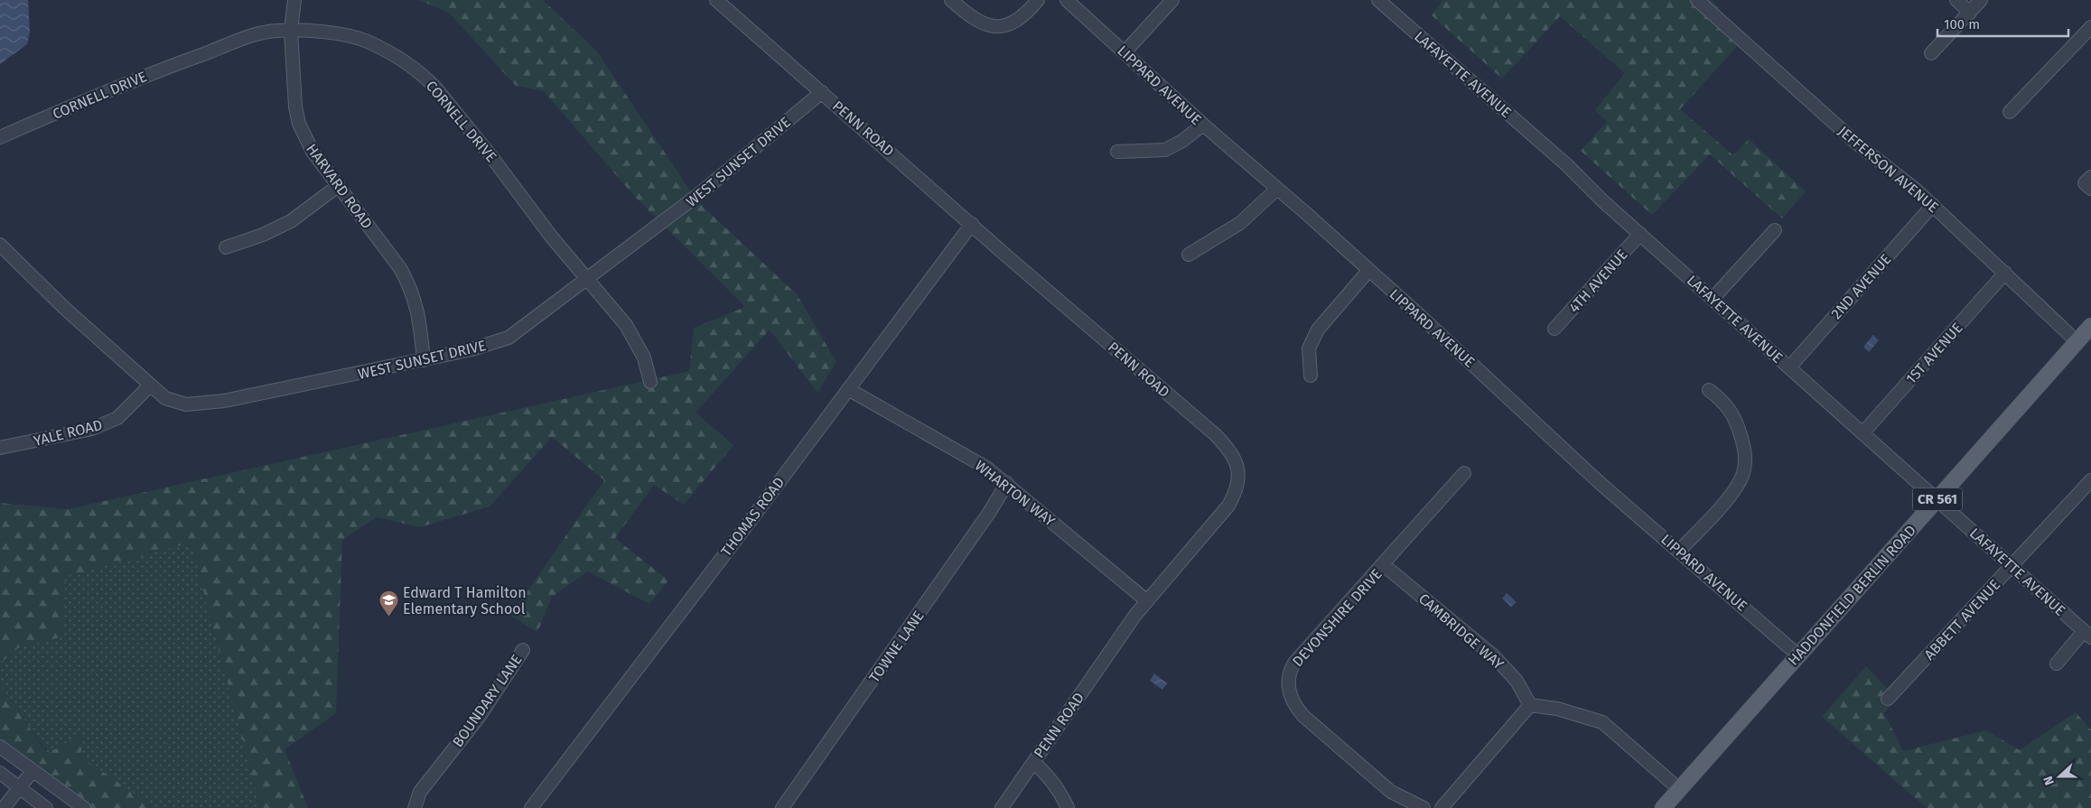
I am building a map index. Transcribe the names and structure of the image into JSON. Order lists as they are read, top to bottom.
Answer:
{
  "streets": {
    "main road": ["CR 561", "HADDONFIELD BERLIN ROAD"],
    "street": [
      "LAFAYETTE AVENUE",
      "LIPPARD AVENUE",
      "CORNELL DRIVE",
      "PENN ROAD",
      "WEST SUNSET DRIVE",
      "JEFFERSON AVENUE",
      "HARVARD ROAD",
      "4TH AVENUE",
      "2ND AVENUE",
      "1ST AVENUE",
      "YALE ROAD",
      "WHARTON WAY",
      "THOMAS ROAD",
      "DEVONSHIRE DRIVE",
      "ABBETT AVENUE",
      "CAMBRIDGE WAY",
      "TOWNE LANE",
      "BOUNDARY LANE"
    ]
  },
  "crossings": [
    ["LAFAYETTE AVENUE", "4TH AVENUE"],
    ["LAFAYETTE AVENUE", "2ND AVENUE"],
    ["LAFAYETTE AVENUE", "1ST AVENUE"],
    ["LAFAYETTE AVENUE", "HADDONFIELD BERLIN ROAD"],
    ["LAFAYETTE AVENUE", "ABBETT AVENUE"],
    ["LIPPARD AVENUE", "HADDONFIELD BERLIN ROAD"],
    ["CORNELL DRIVE", "WEST SUNSET DRIVE"],
    ["CORNELL DRIVE", "HARVARD ROAD"],
    ["PENN ROAD", "WEST SUNSET DRIVE"],
    ["PENN ROAD", "WHARTON WAY"],
    ["PENN ROAD", "THOMAS ROAD"],
    ["WEST SUNSET DRIVE", "HARVARD ROAD"],
    ["WEST SUNSET DRIVE", "YALE ROAD"],
    ["JEFFERSON AVENUE", "2ND AVENUE"],
    ["JEFFERSON AVENUE", "1ST AVENUE"],
    ["JEFFERSON AVENUE", "CR 561"],
    ["JEFFERSON AVENUE", "HADDONFIELD BERLIN ROAD"],
    ["WHARTON WAY", "THOMAS ROAD"],
    ["WHARTON WAY", "TOWNE LANE"],
    ["CR 561", "HADDONFIELD BERLIN ROAD"],
    ["DEVONSHIRE DRIVE", "CAMBRIDGE WAY"]
  ],
  "places": {
    "school or university": ["Edward T Hamilton Elementary School"]
  },
  "scale_bar": "100 m",
  "north": "left"
}
